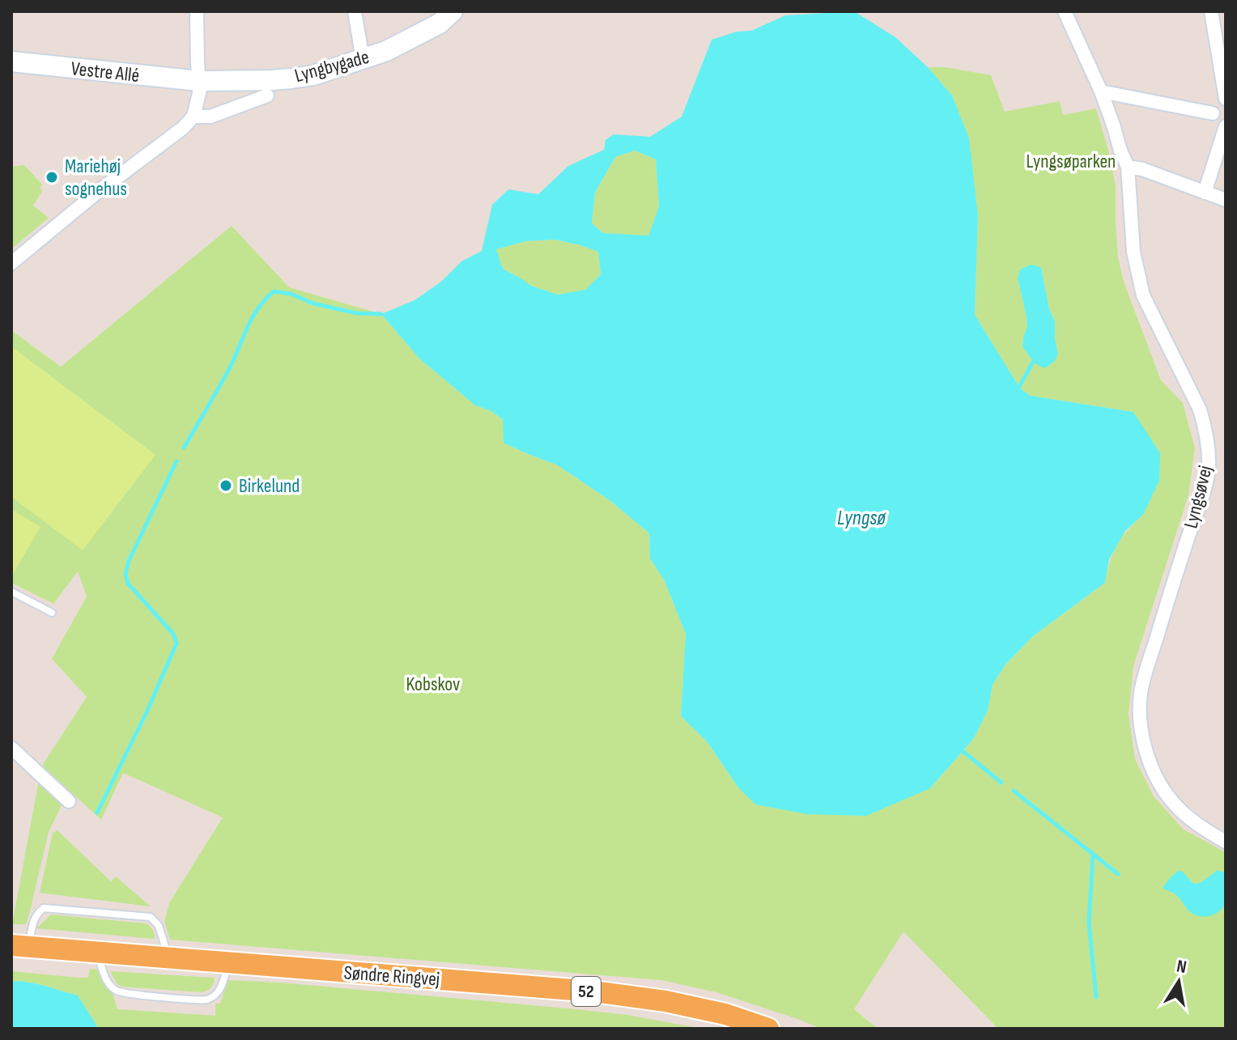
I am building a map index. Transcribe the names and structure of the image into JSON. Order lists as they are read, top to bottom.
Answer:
{
  "streets": {
    "main road": ["Søndre Ringvej", "52"],
    "street": ["Lyngbygade", "Vestre Allé", "Lyngsøvej"]
  },
  "crossings": [
    ["Lyngbygade", "Vestre Allé"]
  ],
  "water": ["Lyngsø"],
  "parks": ["Lyngsøparken", "Kobskov"],
  "places": ["Mariehøj sognehus", "Birkelund"],
  "north": "top"
}
